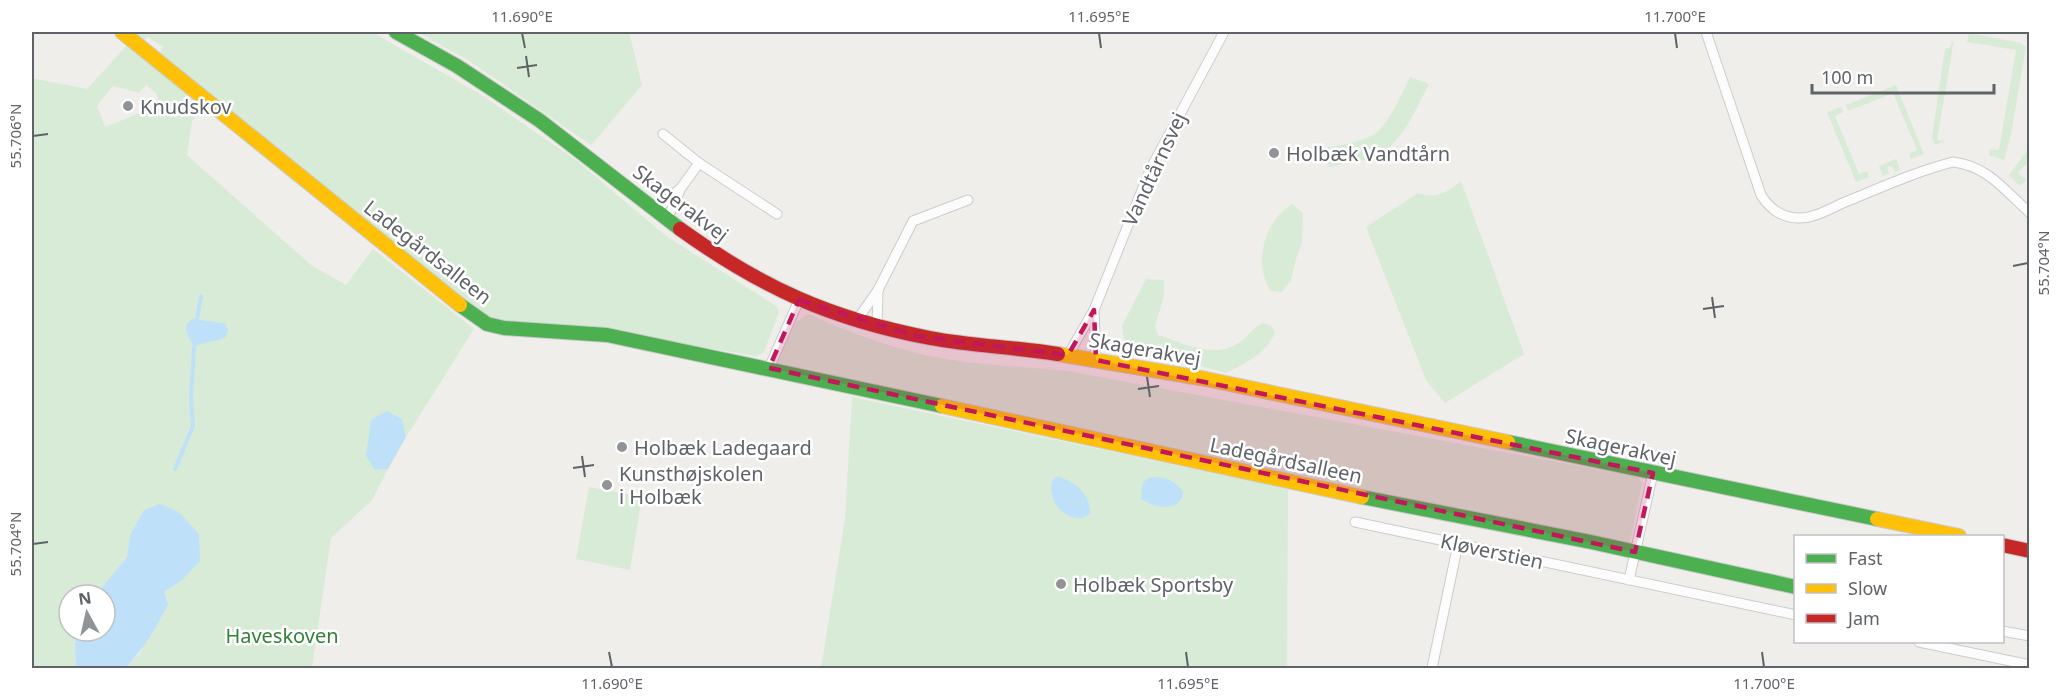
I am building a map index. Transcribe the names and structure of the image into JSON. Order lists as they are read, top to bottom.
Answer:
{
  "streets": {
    "street": [
      "Vandtårnsvej",
      "Skagerakvej",
      "Ladegårdsalleen",
      "Kløverstien"
    ]
  },
  "crossings": [
    ["Vandtårnsvej", "Skagerakvej"]
  ],
  "parks": ["Haveskoven"],
  "places": [
    "Knudskov",
    "Holbæk Vandtårn",
    "Holbæk Ladegaard",
    "Kunsthøjskolen i Holbæk",
    "Holbæk Sportsby"
  ],
  "legend": ["Fast", "Slow", "Jam"],
  "scale_bar": "100 m",
  "north": "top",
  "coordinates": [
    "11.690°E",
    "11.695°E",
    "11.700°E",
    "55.706°N",
    "55.704°N"
  ]
}
